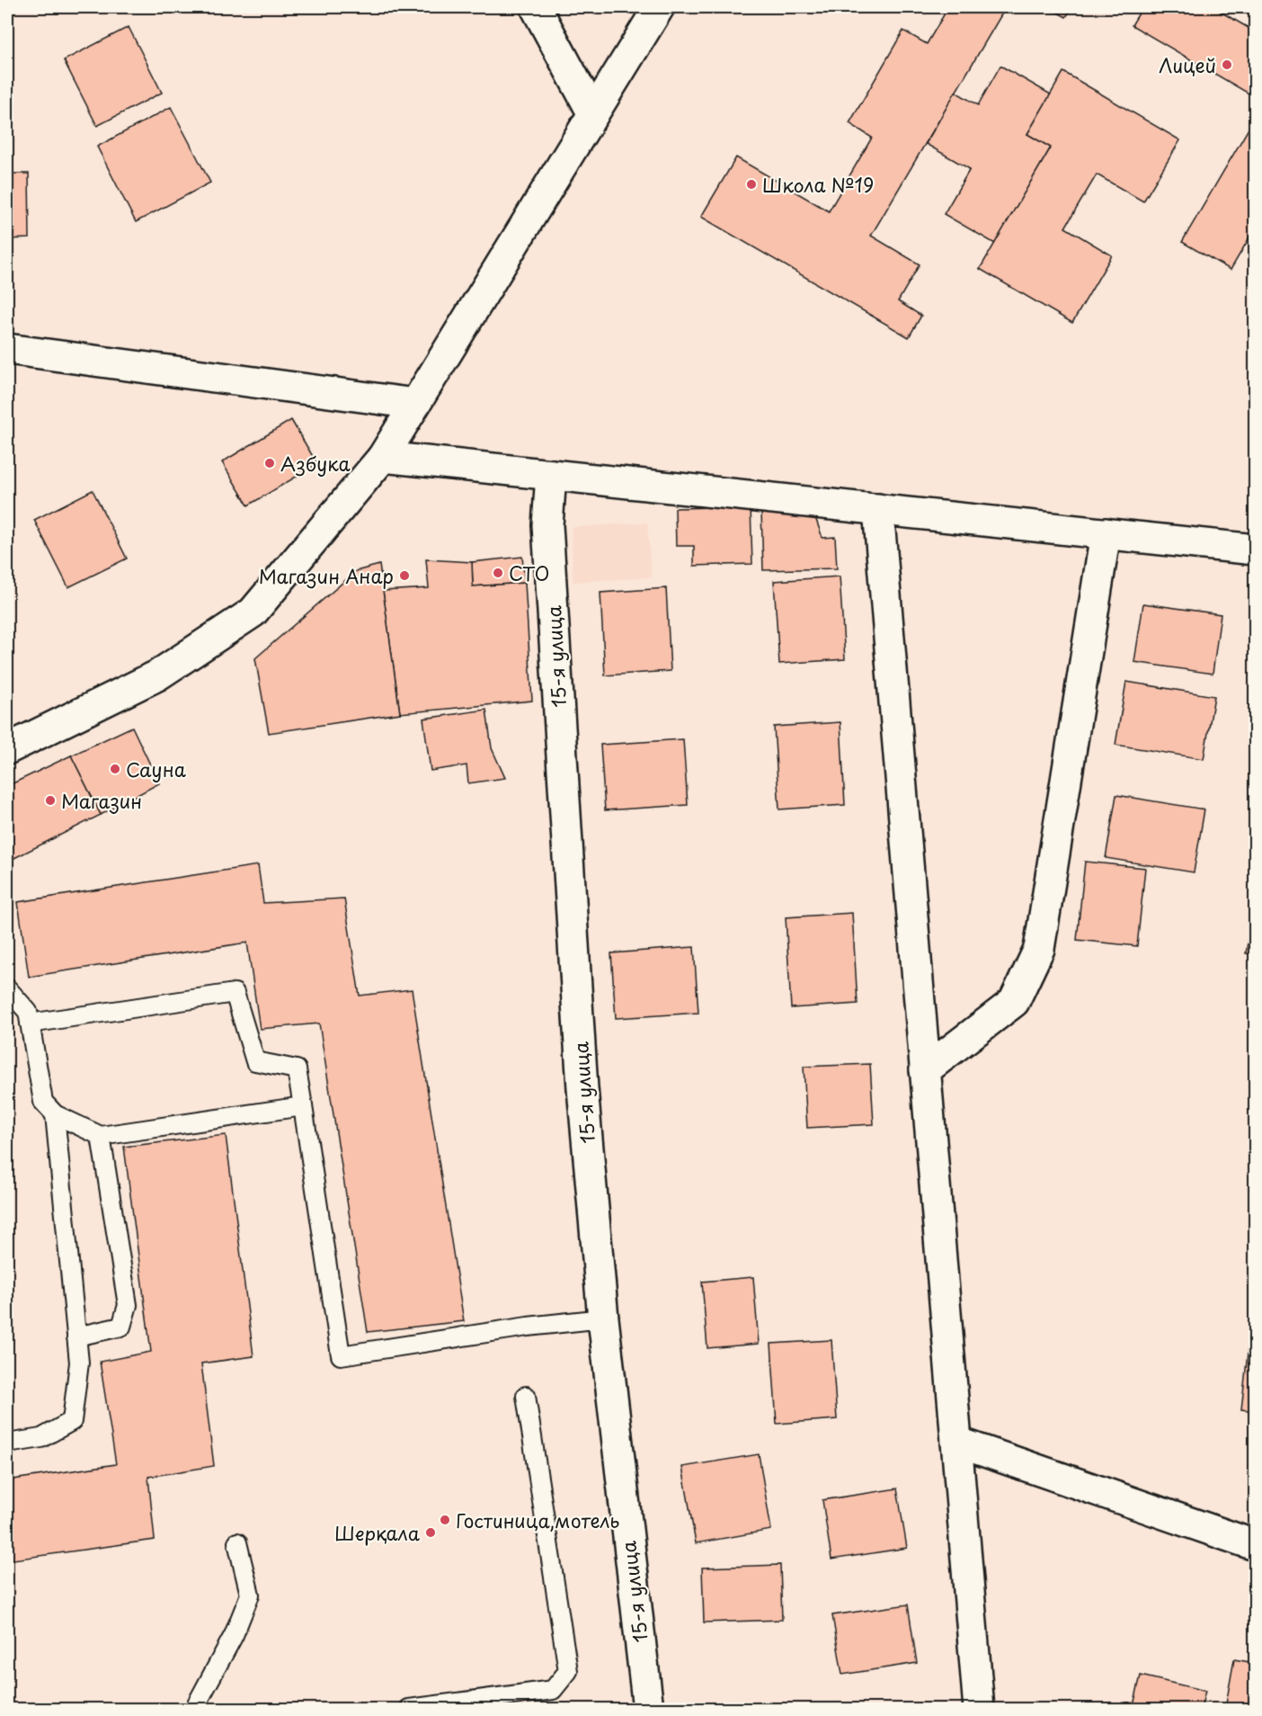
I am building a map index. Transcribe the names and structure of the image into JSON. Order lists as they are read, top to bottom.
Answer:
{
  "streets": {
    "street": ["15-я улица"]
  },
  "places": [
    "Лицей",
    "Школа №19",
    "Азбука",
    "СТО",
    "Магазин Анар",
    "Сауна",
    "Магазин",
    "Гостиница,мотель",
    "Шерқала"
  ]
}
